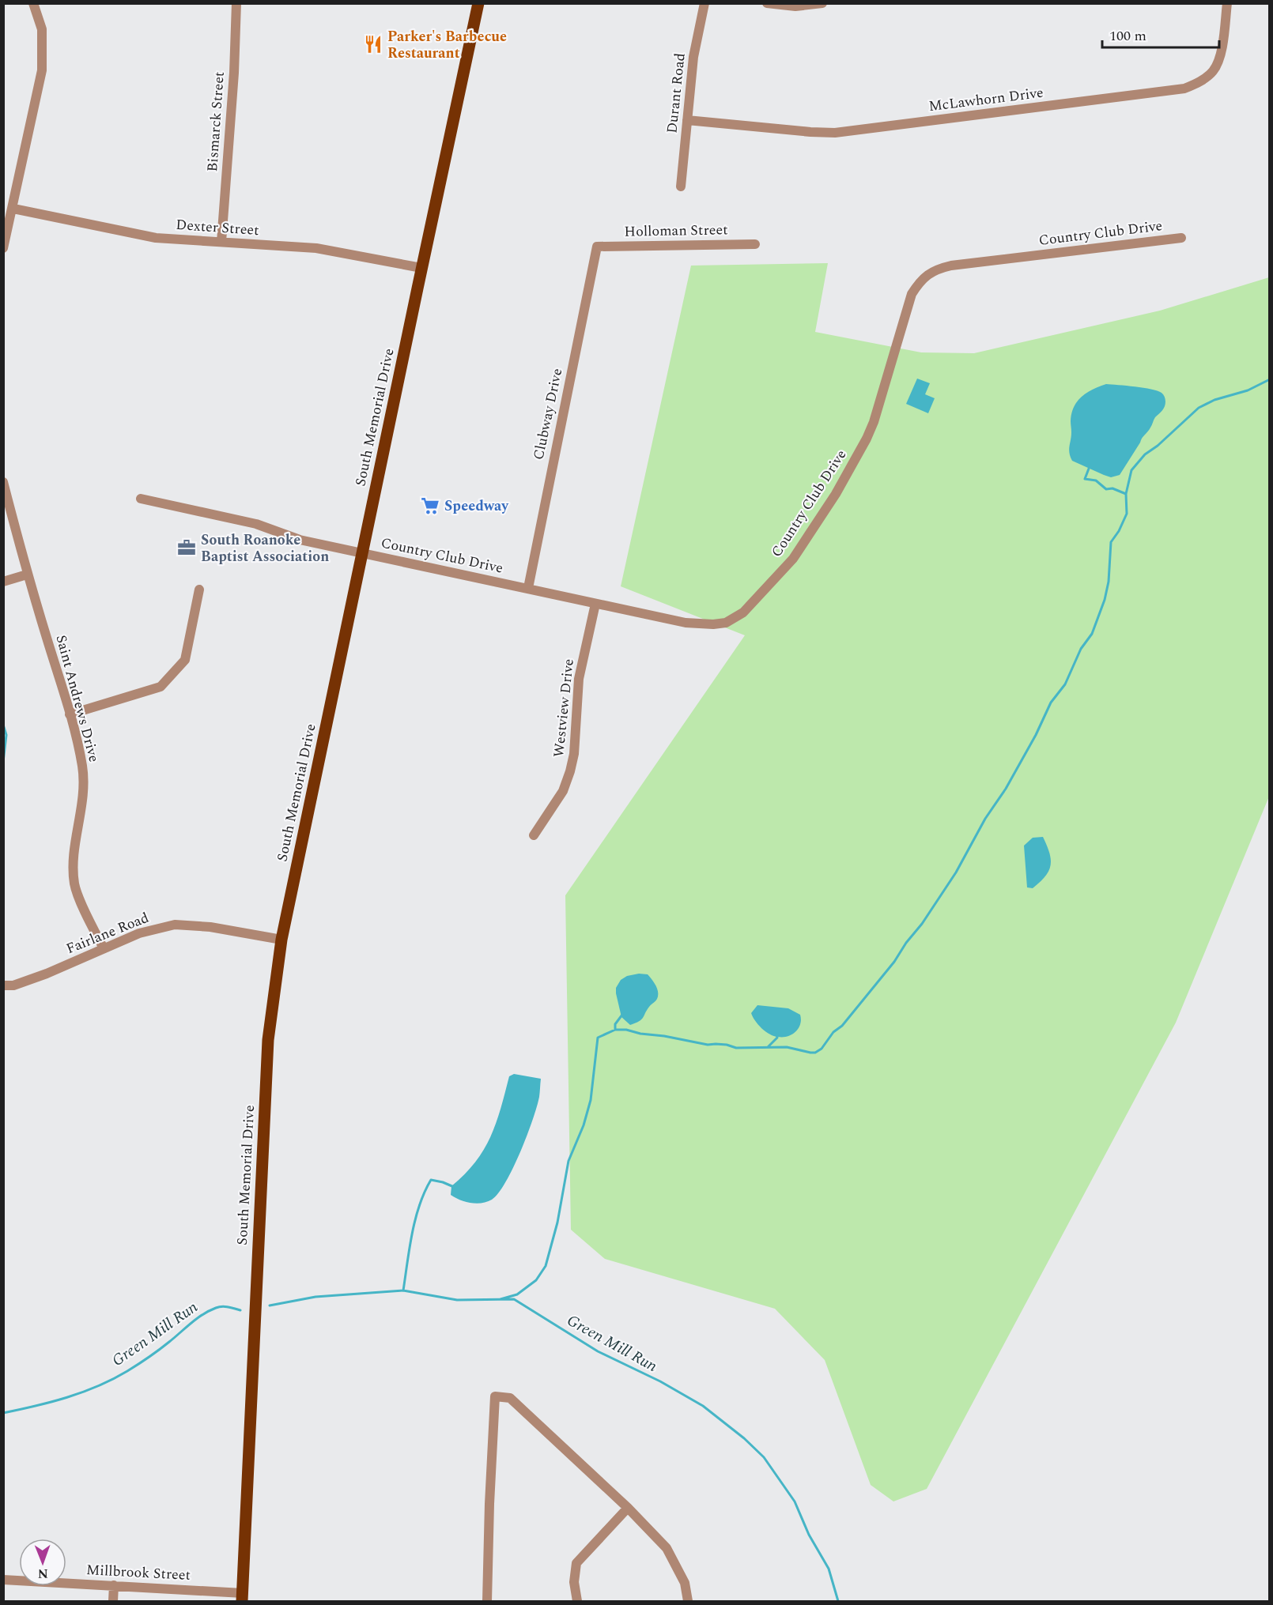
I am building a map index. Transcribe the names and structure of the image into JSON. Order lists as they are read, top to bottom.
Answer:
{
  "streets": {
    "main road": ["South Memorial Drive"],
    "street": [
      "Durant Road",
      "McLawhorn Drive",
      "Bismarck Street",
      "Dexter Street",
      "Holloman Street",
      "Country Club Drive",
      "Clubway Drive",
      "Saint Andrews Drive",
      "Westview Drive",
      "Fairlane Road",
      "Millbrook Street"
    ]
  },
  "crossings": [
    ["Durant Road", "McLawhorn Drive"],
    ["Bismarck Street", "Dexter Street"],
    ["Dexter Street", "South Memorial Drive"],
    ["Holloman Street", "Clubway Drive"],
    ["Country Club Drive", "Clubway Drive"],
    ["Country Club Drive", "South Memorial Drive"],
    ["Country Club Drive", "Westview Drive"],
    ["South Memorial Drive", "Fairlane Road"],
    ["South Memorial Drive", "Millbrook Street"],
    ["Saint Andrews Drive", "Fairlane Road"]
  ],
  "water": ["Green Mill Run"],
  "places": {
    "restaurant": ["Parker's Barbecue Restaurant"],
    "supermarket": ["Speedway"],
    "office": ["South Roanoke Baptist Association"]
  },
  "scale_bar": "100 m",
  "north": "bottom"
}
